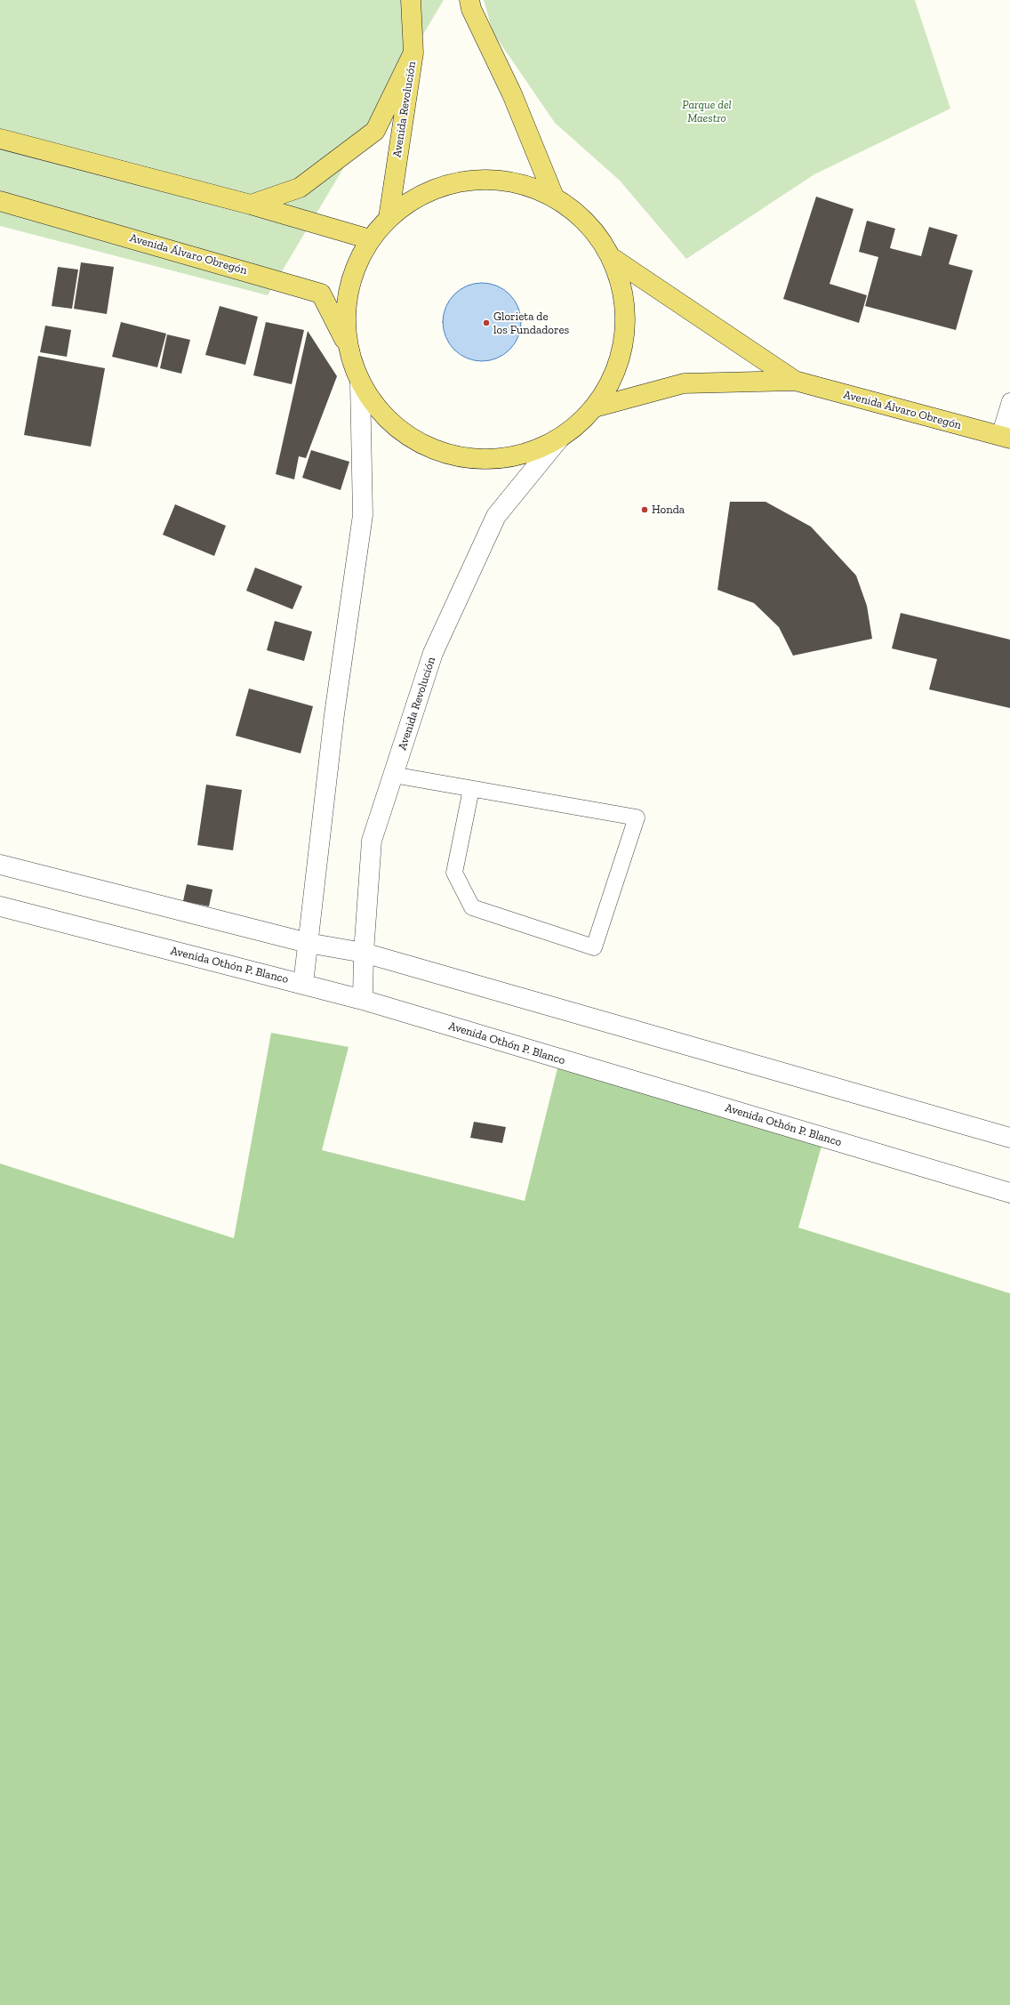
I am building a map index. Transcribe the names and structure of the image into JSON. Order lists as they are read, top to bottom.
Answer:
{
  "streets": {
    "main road": ["Avenida Revolución", "Avenida Álvaro Obregón"],
    "street": ["Avenida Othón P. Blanco"]
  },
  "crossings": [
    ["Avenida Revolución", "Avenida Álvaro Obregón"],
    ["Avenida Revolución", "Avenida Othón P. Blanco"]
  ],
  "parks": ["Parque del Maestro"],
  "places": ["Glorieta de los Fundadores", "Honda"]
}
